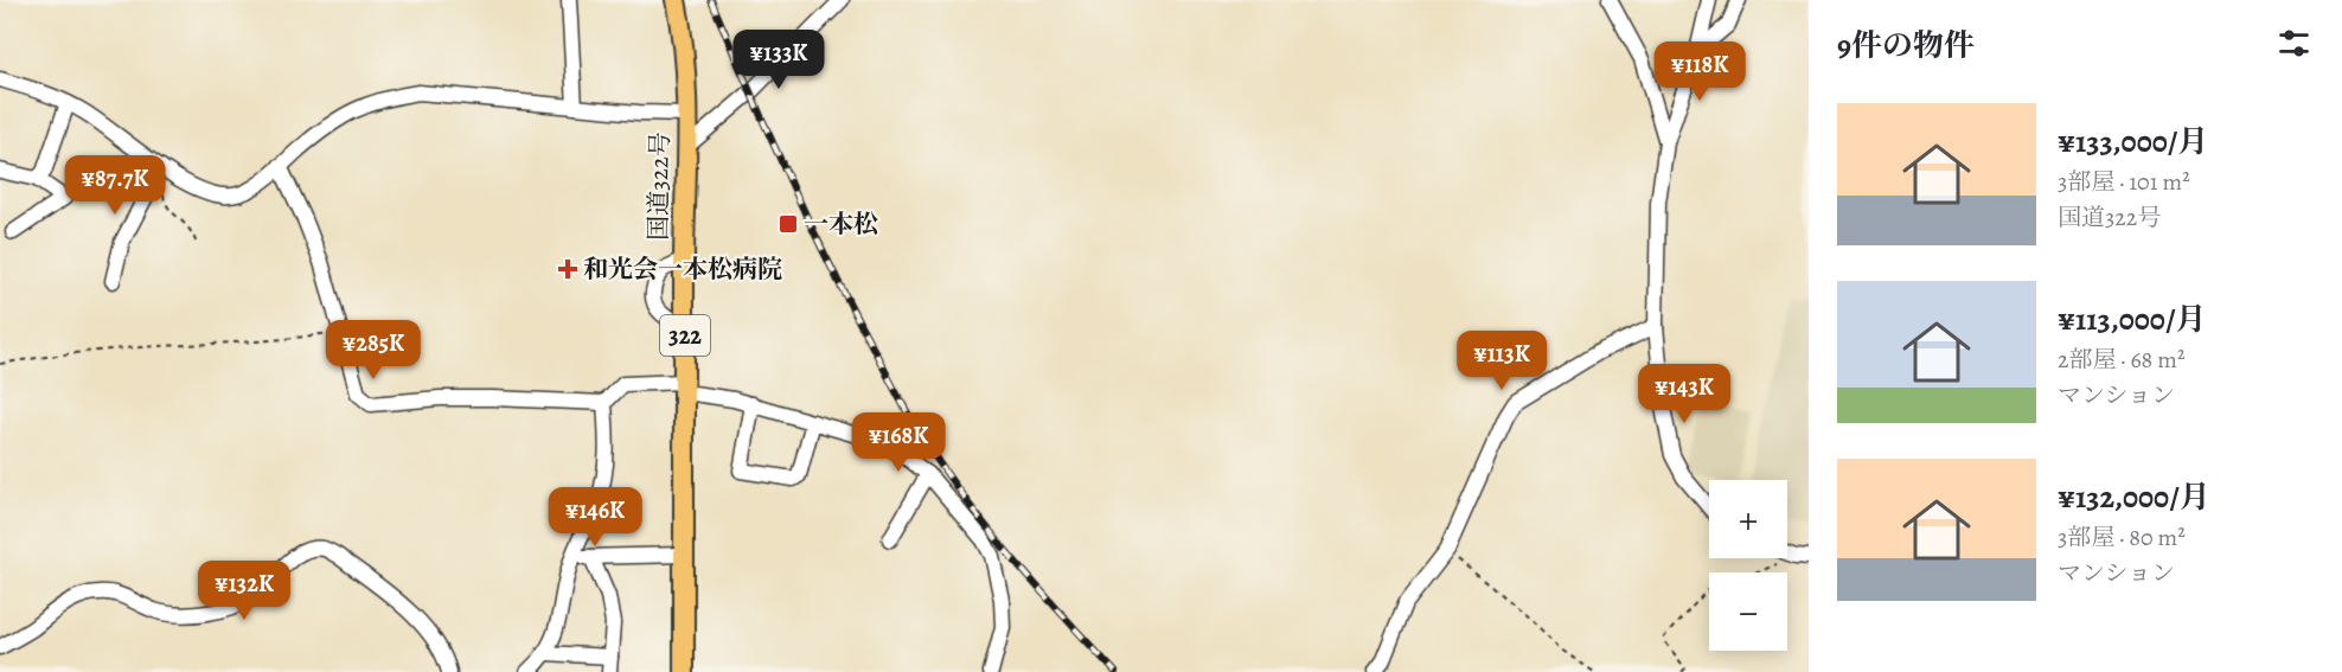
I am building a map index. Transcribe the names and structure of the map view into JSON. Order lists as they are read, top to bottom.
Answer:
{
  "streets": {
    "highway": ["国道322号", "322"]
  },
  "places": {
    "transit": ["一本松"],
    "health": ["和光会一本松病院"]
  },
  "page": {
    "heading": "9件の物件",
    "price": [
      "¥133K",
      "¥118K",
      "¥87.7K",
      "¥285K",
      "¥113K",
      "¥143K",
      "¥168K",
      "¥146K",
      "¥132K"
    ],
    "list": [
      {
        "name": "¥133,000/月",
        "note": "3部屋 · 101 m² · 国道322号"
      },
      {
        "name": "¥113,000/月",
        "note": "2部屋 · 68 m² · マンション"
      },
      {
        "name": "¥132,000/月",
        "note": "3部屋 · 80 m² · マンション"
      }
    ],
    "map_buttons": ["+", "−"]
  }
}
